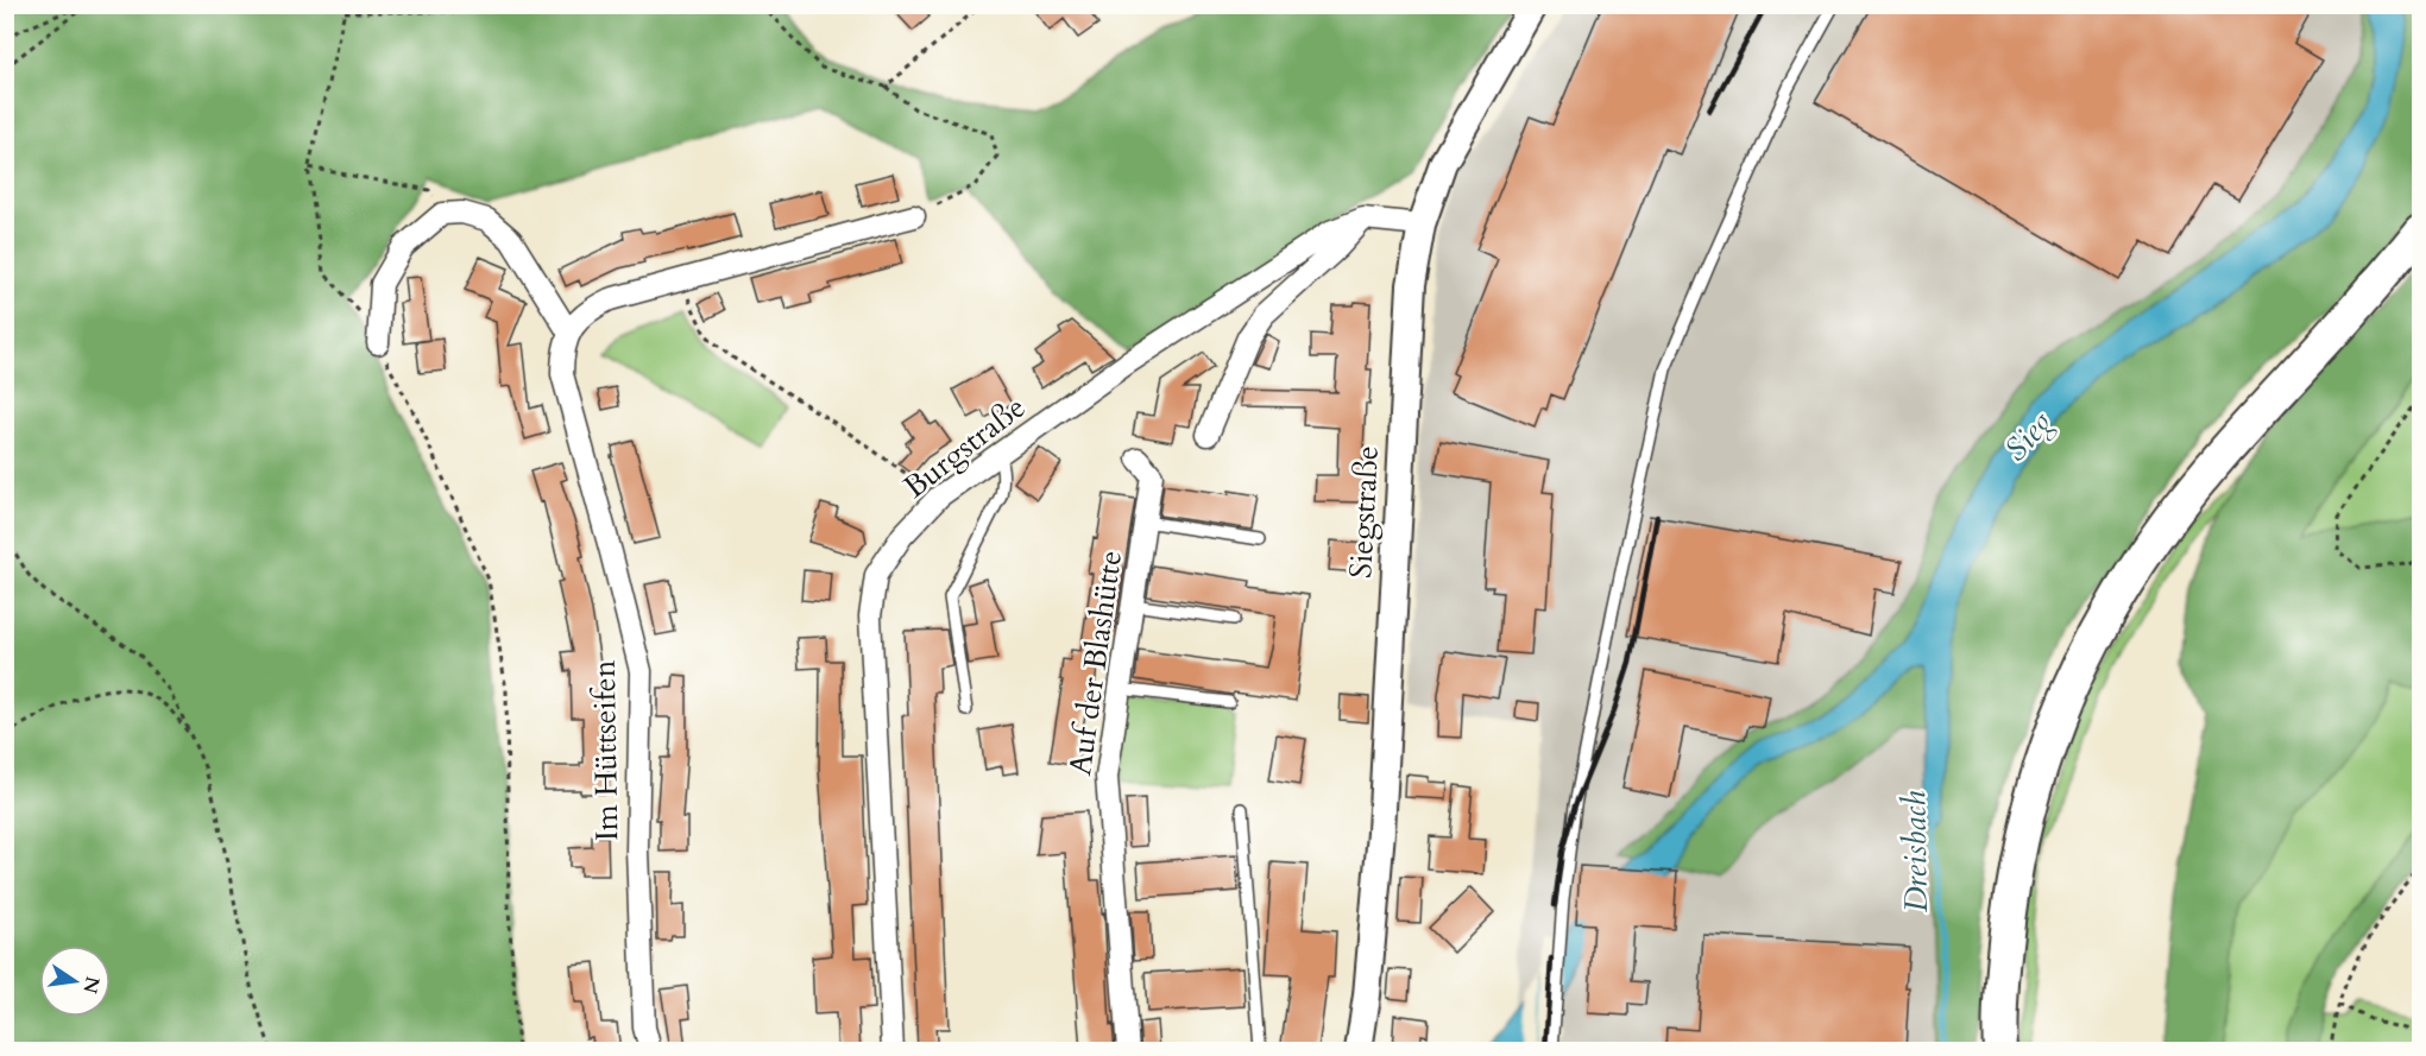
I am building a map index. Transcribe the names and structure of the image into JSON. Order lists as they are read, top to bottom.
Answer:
{
  "streets": {
    "street": [
      "Burgstraße",
      "Siegstraße",
      "Auf der Blashütte",
      "Im Hüttseifen"
    ]
  },
  "crossings": [
    ["Burgstraße", "Siegstraße"]
  ],
  "water": ["Sieg", "Dreisbach"],
  "north": "right"
}
